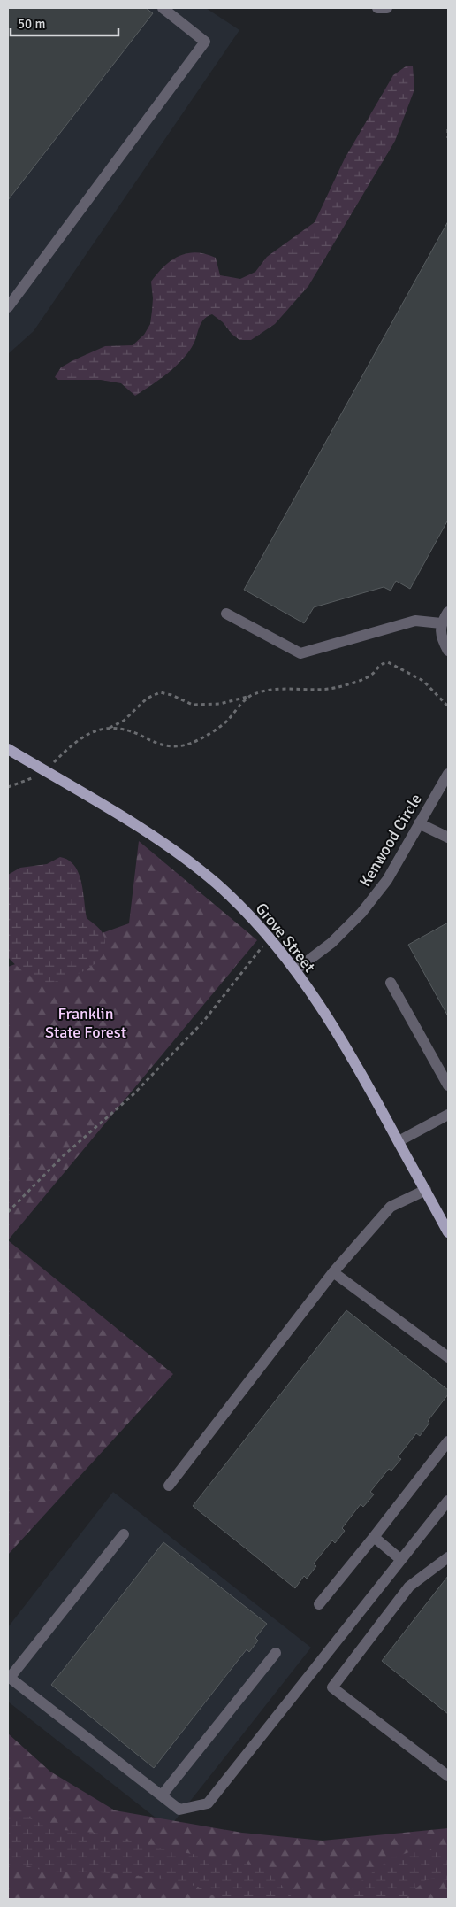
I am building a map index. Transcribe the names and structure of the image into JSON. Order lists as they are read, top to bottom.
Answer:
{
  "streets": {
    "main road": ["Grove Street"],
    "street": ["Kenwood Circle"]
  },
  "crossings": [
    ["Kenwood Circle", "Grove Street"]
  ],
  "parks": ["Franklin State Forest"],
  "scale_bar": "50 m"
}
